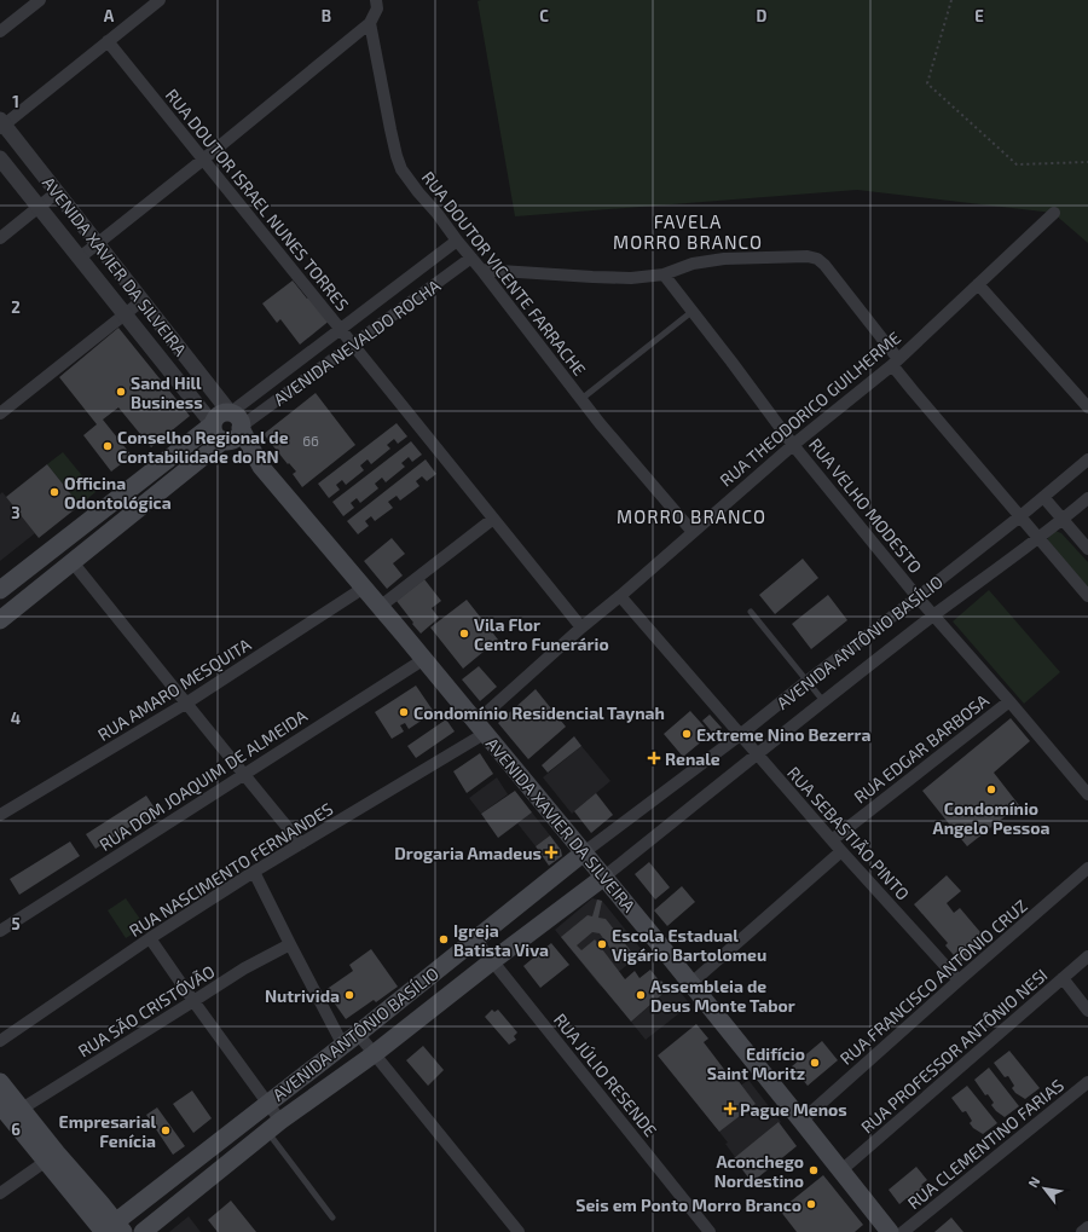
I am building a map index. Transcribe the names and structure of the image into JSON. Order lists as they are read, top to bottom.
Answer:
{
  "streets": {
    "main road": ["AVENIDA XAVIER DA SILVEIRA", "AVENIDA ANTÔNIO BASÍLIO"],
    "street": [
      "RUA DOUTOR ISRAEL NUNES TORRES",
      "RUA DOUTOR VICENTE FARRACHE",
      "AVENIDA NEVALDO ROCHA",
      "RUA THEODORICO GUILHERME",
      "RUA VELHO MODESTO",
      "RUA AMARO MESQUITA",
      "RUA EDGAR BARBOSA",
      "RUA DOM JOAQUIM DE ALMEIDA",
      "RUA SEBASTIÃO PINTO",
      "RUA NASCIMENTO FERNANDES",
      "RUA FRANCISCO ANTÔNIO CRUZ",
      "RUA SÃO CRISTÓVÃO",
      "RUA PROFESSOR ANTÔNIO NESI",
      "RUA JÚLIO RESENDE",
      "RUA CLEMENTINO FARIAS"
    ]
  },
  "crossings": [
    ["RUA DOUTOR ISRAEL NUNES TORRES", "AVENIDA NEVALDO ROCHA"],
    ["RUA DOUTOR ISRAEL NUNES TORRES", "RUA THEODORICO GUILHERME"],
    ["AVENIDA XAVIER DA SILVEIRA", "AVENIDA NEVALDO ROCHA"],
    ["AVENIDA XAVIER DA SILVEIRA", "RUA THEODORICO GUILHERME"],
    ["AVENIDA XAVIER DA SILVEIRA", "AVENIDA ANTÔNIO BASÍLIO"],
    ["AVENIDA XAVIER DA SILVEIRA", "RUA AMARO MESQUITA"],
    ["AVENIDA XAVIER DA SILVEIRA", "RUA DOM JOAQUIM DE ALMEIDA"],
    ["AVENIDA XAVIER DA SILVEIRA", "RUA NASCIMENTO FERNANDES"],
    ["AVENIDA XAVIER DA SILVEIRA", "RUA FRANCISCO ANTÔNIO CRUZ"],
    ["AVENIDA XAVIER DA SILVEIRA", "RUA PROFESSOR ANTÔNIO NESI"],
    ["RUA DOUTOR VICENTE FARRACHE", "AVENIDA NEVALDO ROCHA"],
    ["RUA DOUTOR VICENTE FARRACHE", "RUA THEODORICO GUILHERME"],
    ["RUA THEODORICO GUILHERME", "RUA VELHO MODESTO"],
    ["RUA THEODORICO GUILHERME", "RUA SEBASTIÃO PINTO"],
    ["RUA THEODORICO GUILHERME", "RUA NASCIMENTO FERNANDES"],
    ["RUA VELHO MODESTO", "AVENIDA ANTÔNIO BASÍLIO"],
    ["AVENIDA ANTÔNIO BASÍLIO", "RUA SEBASTIÃO PINTO"],
    ["AVENIDA ANTÔNIO BASÍLIO", "RUA JÚLIO RESENDE"],
    ["RUA EDGAR BARBOSA", "RUA SEBASTIÃO PINTO"],
    ["RUA SEBASTIÃO PINTO", "RUA FRANCISCO ANTÔNIO CRUZ"]
  ],
  "districts": ["FAVELA MORRO BRANCO", "MORRO BRANCO"],
  "places": {
    "other": [
      "Sand Hill Business",
      "Conselho Regional de Contabilidade do RN",
      "Officina Odontológica",
      "Vila Flor Centro Funerário",
      "Condomínio Residencial Taynah",
      "Extreme Nino Bezerra",
      "Condomínio Angelo Pessoa",
      "Igreja Batista Viva",
      "Escola Estadual Vigário Bartolomeu",
      "Nutrivida",
      "Assembleia de Deus Monte Tabor",
      "Edifício Saint Moritz",
      "Empresarial Fenícia",
      "Aconchego Nordestino",
      "Seis em Ponto Morro Branco"
    ],
    "health": ["Renale", "Drogaria Amadeus", "Pague Menos"]
  },
  "house_numbers": ["66"],
  "north": "top left",
  "grid": {
    "columns": [
      "A",
      "B",
      "C",
      "D",
      "E"
    ],
    "rows": [
      "1",
      "2",
      "3",
      "4",
      "5",
      "6"
    ]
  }
}
